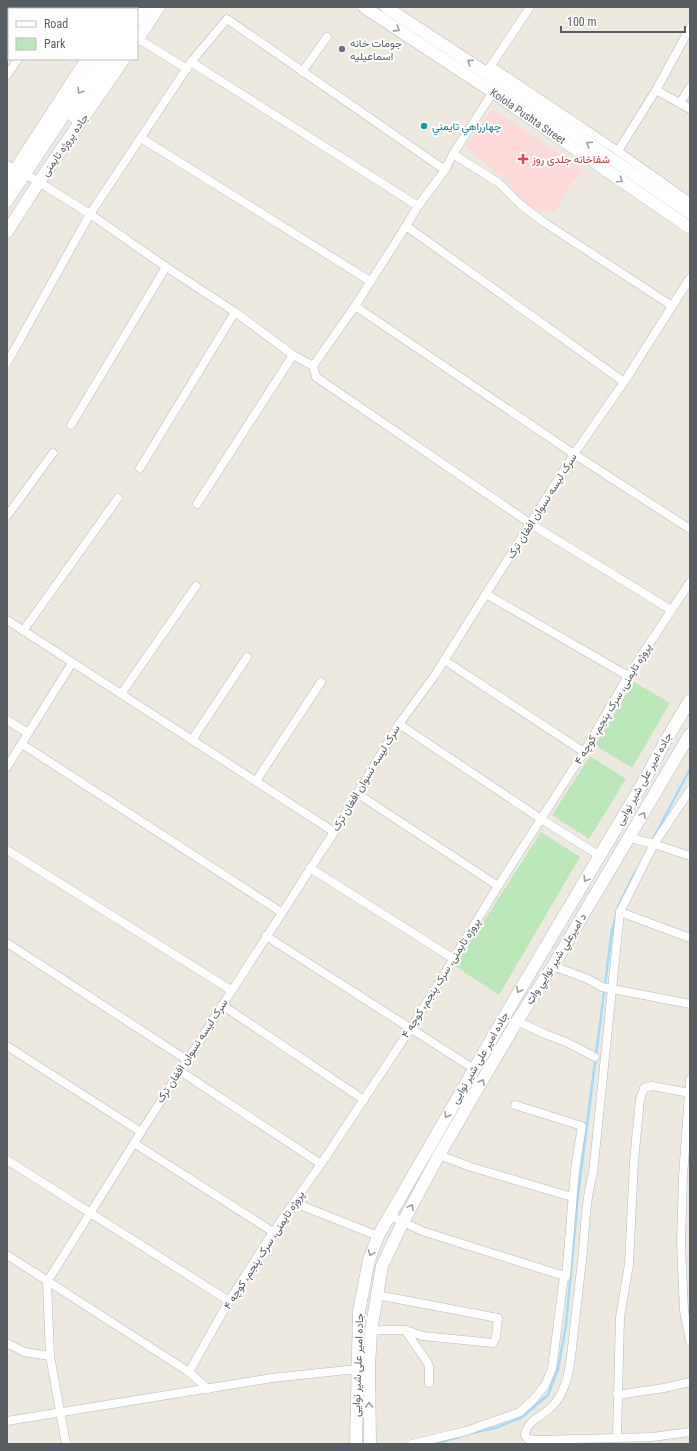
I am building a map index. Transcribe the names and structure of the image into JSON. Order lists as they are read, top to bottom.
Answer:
{
  "streets": {
    "main road": [
      "Kolola Pushta Street",
      "جاده پروژه تایمنی",
      "جاده امیر علی شیر نوایی",
      "د امیرعلي شیر نوايي واټ"
    ],
    "street": ["سرک لیسه نسوان افغان‌ ترک", "پروژه تایمنی، سرک پنجم، کوچه ۴"]
  },
  "one_way": ["جاده امیر علی شیر نوایی", "د امیرعلي شیر نوايي واټ"],
  "places": {
    "other": ["جومات خانه اسماعيليه", "چهارراهي تايمني"],
    "health": ["شفاخانه جلدی روز"]
  },
  "legend": ["Road", "Park"],
  "scale_bar": "100 m"
}
